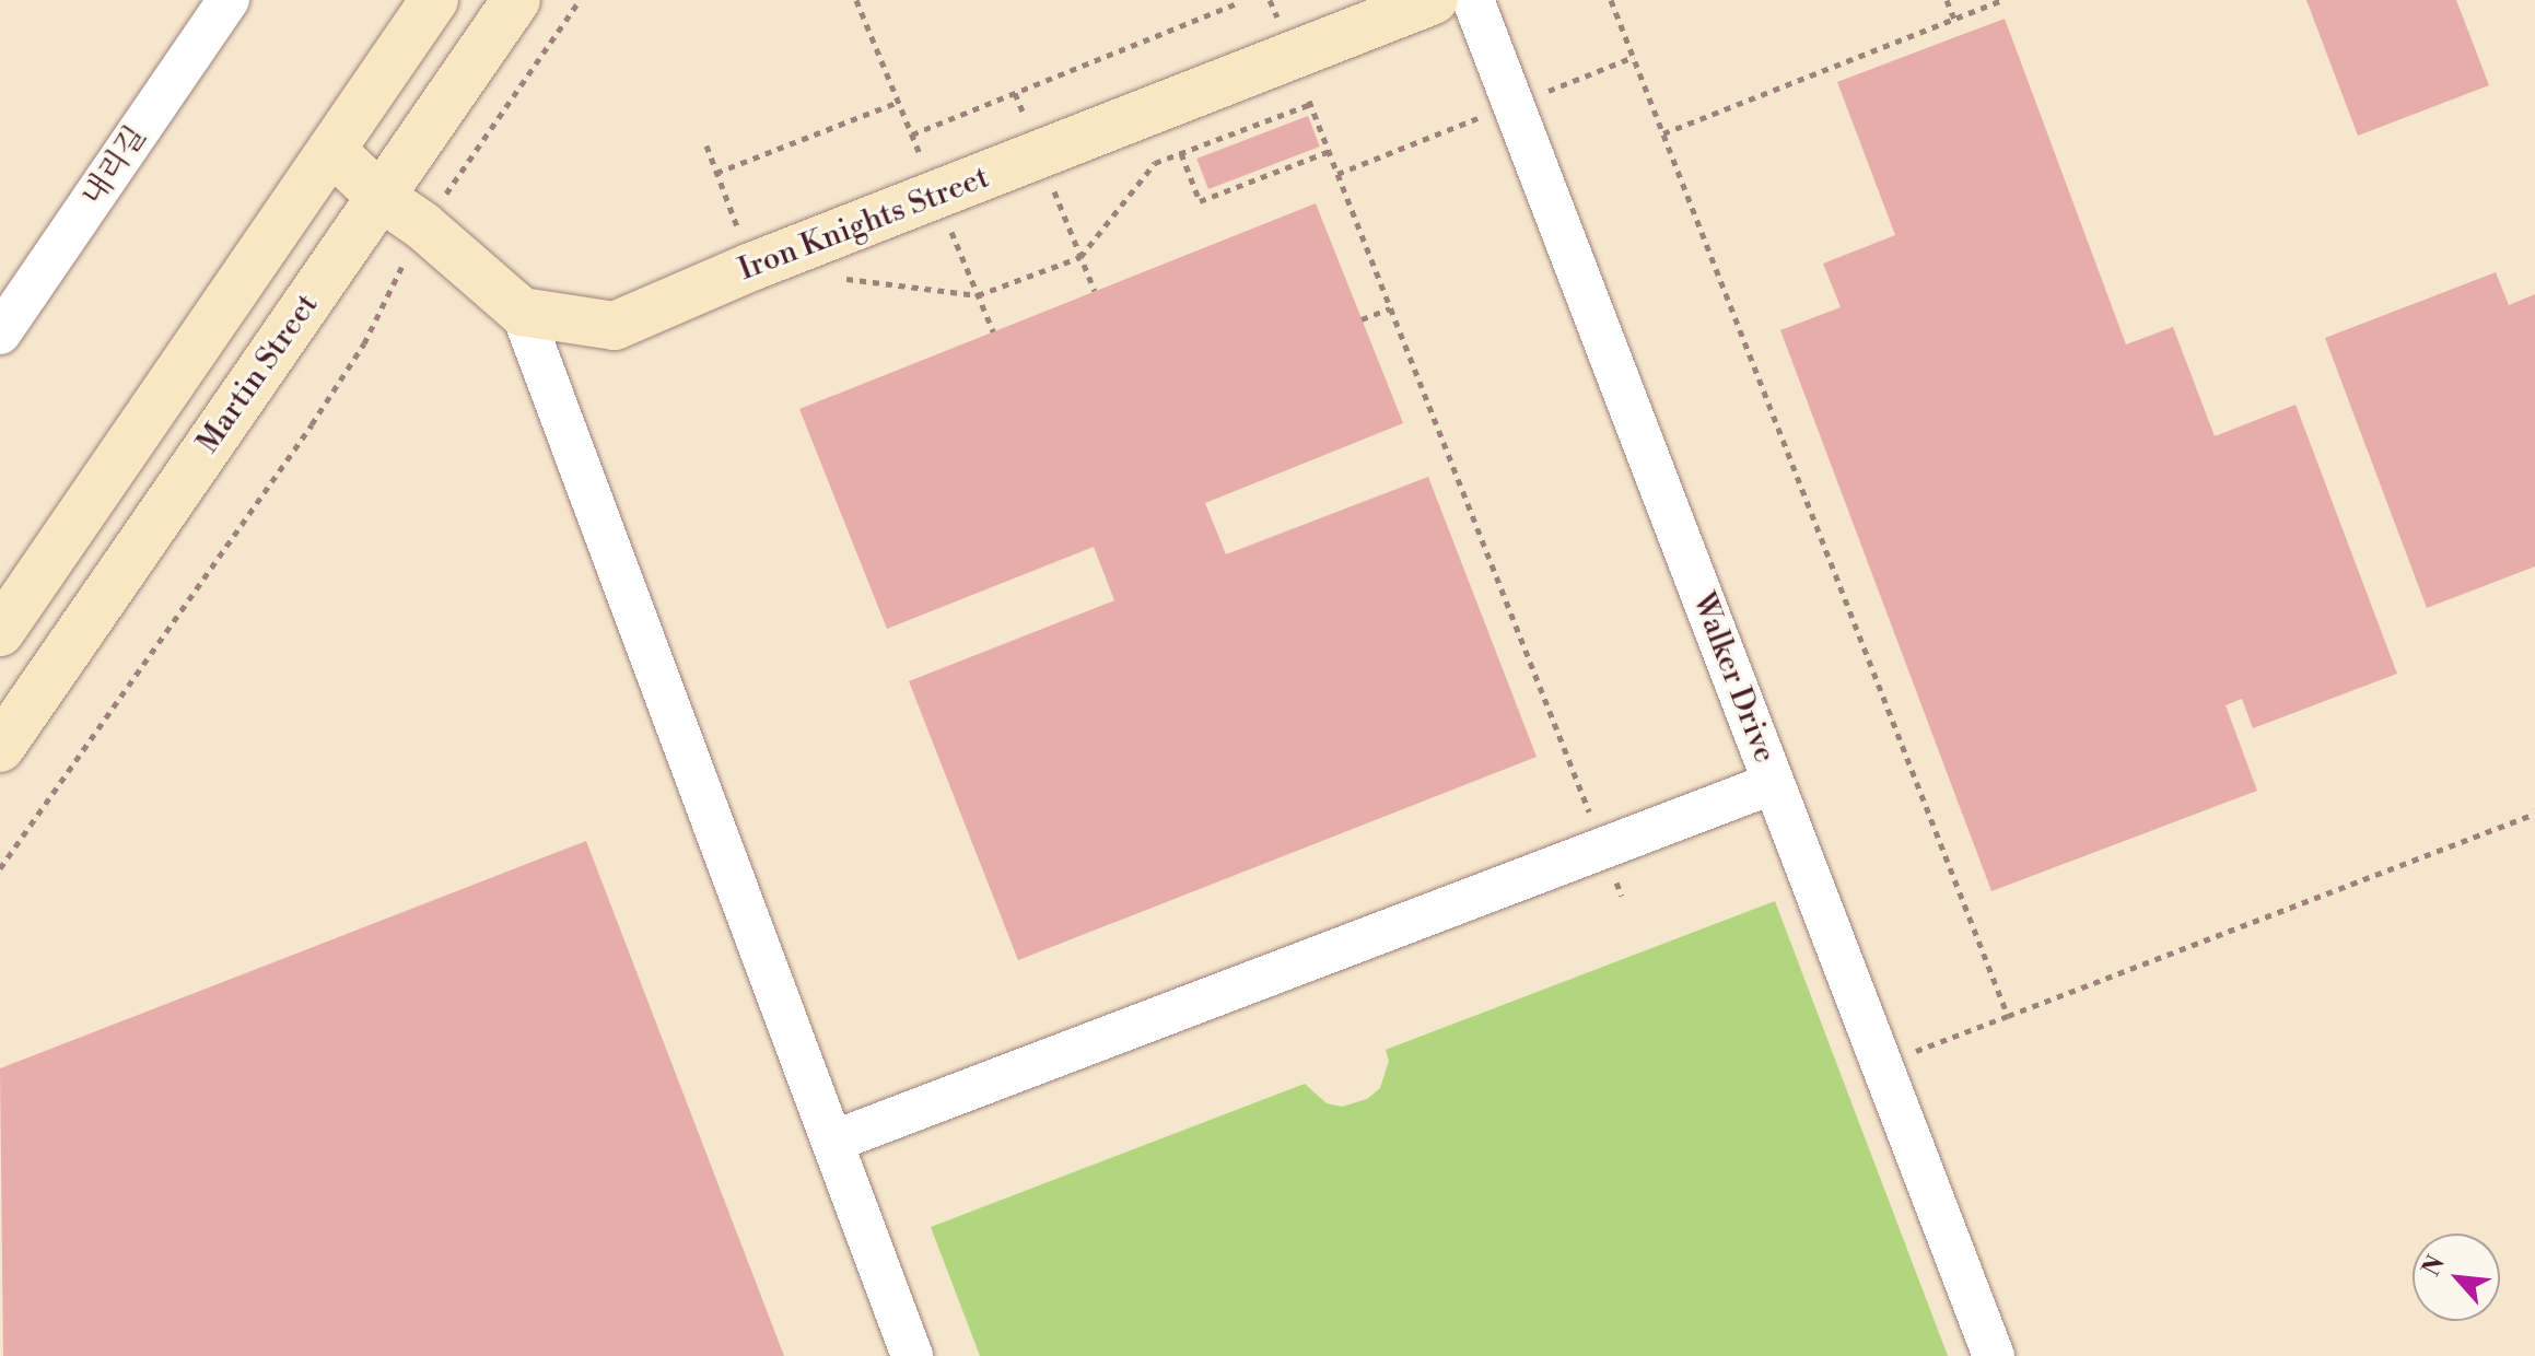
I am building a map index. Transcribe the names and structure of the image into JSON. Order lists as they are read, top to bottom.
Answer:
{
  "streets": {
    "main road": ["Iron Knights Street", "Martin Street"],
    "street": ["내리길", "Walker Drive"]
  },
  "north": "top left"
}
